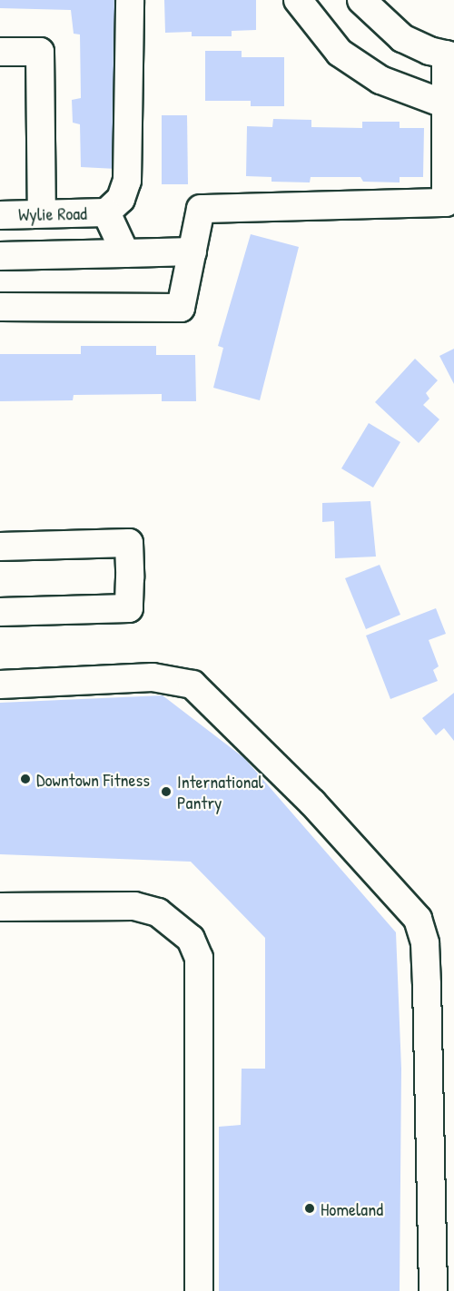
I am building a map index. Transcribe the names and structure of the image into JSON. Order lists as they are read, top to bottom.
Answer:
{
  "streets": {
    "street": ["Wylie Road"]
  },
  "places": ["Downtown Fitness", "International Pantry", "Homeland"]
}
